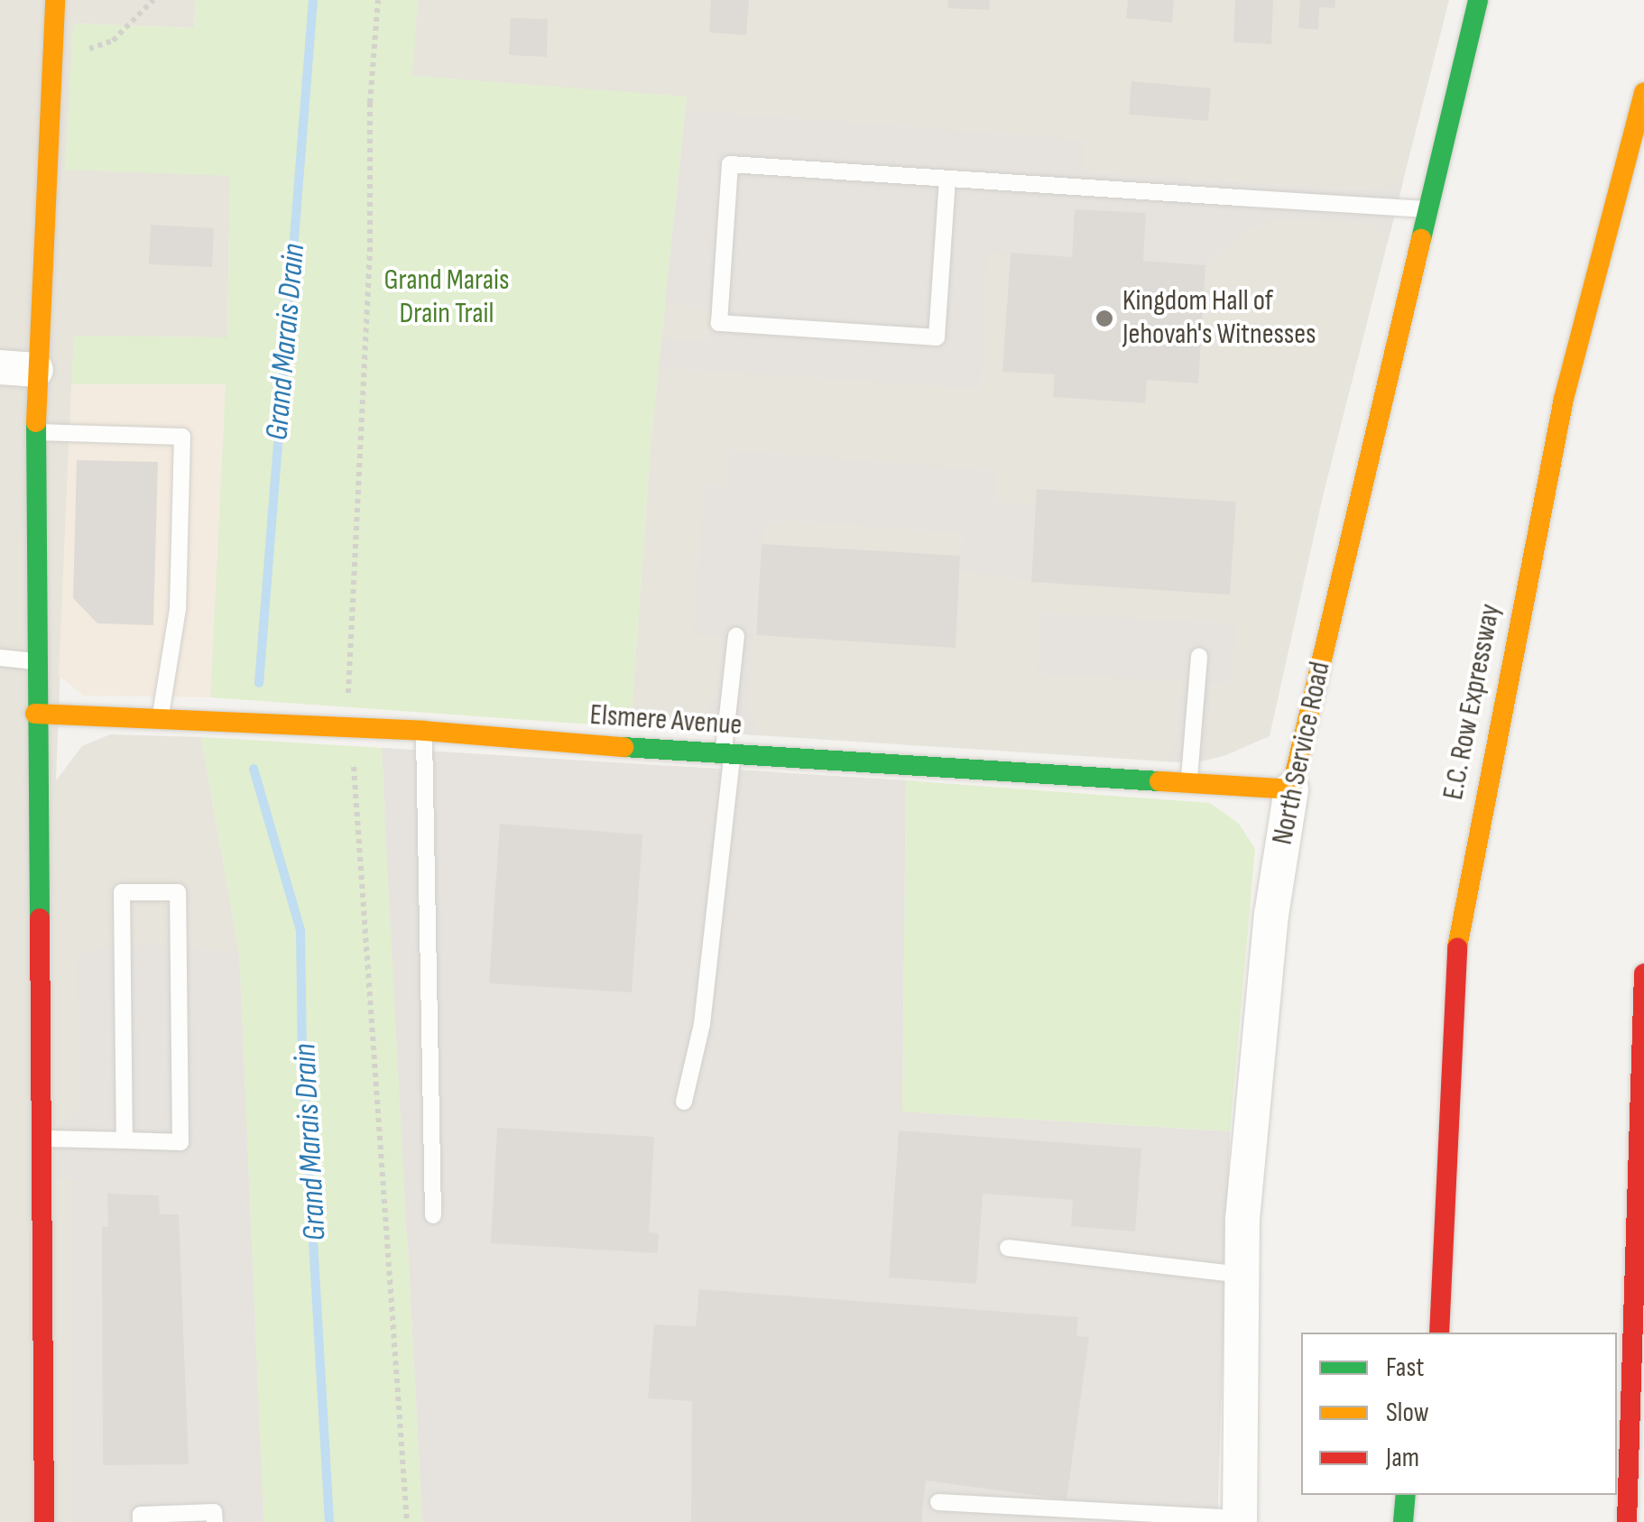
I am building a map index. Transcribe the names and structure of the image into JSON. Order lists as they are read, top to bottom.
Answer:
{
  "streets": {
    "main road": ["E.C. Row Expressway", "Elsmere Avenue", "North Service Road"]
  },
  "crossings": [
    ["Elsmere Avenue", "North Service Road"]
  ],
  "water": ["Grand Marais Drain"],
  "parks": ["Grand Marais Drain Trail"],
  "places": ["Kingdom Hall of Jehovah's Witnesses"],
  "legend": ["Fast", "Slow", "Jam"]
}
